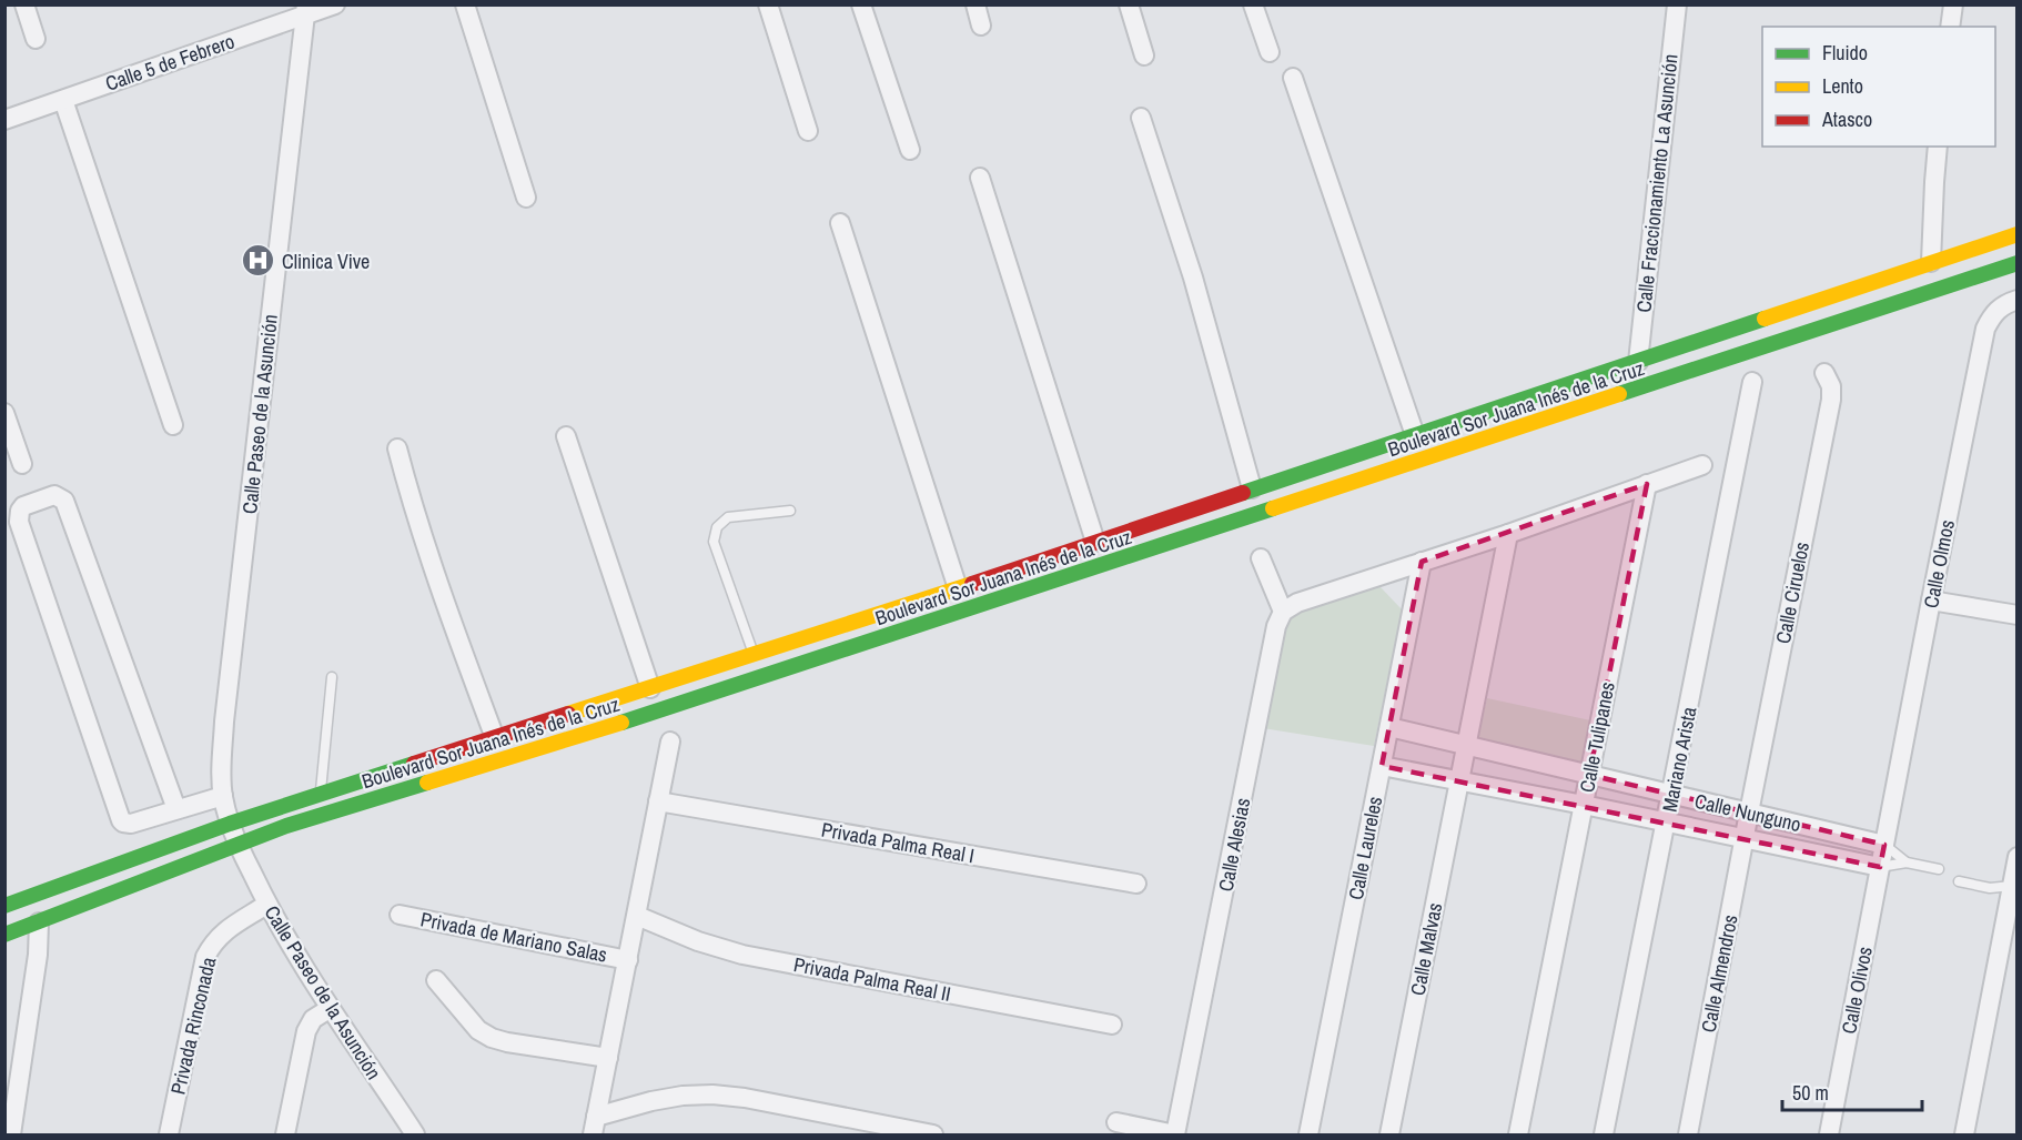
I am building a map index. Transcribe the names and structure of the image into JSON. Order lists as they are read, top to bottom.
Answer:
{
  "streets": {
    "main road": ["Boulevard Sor Juana Inés de la Cruz"],
    "street": [
      "Calle 5 de Febrero",
      "Calle Fraccionamiento La Asunción",
      "Calle Paseo de la Asunción",
      "Calle Olmos",
      "Calle Ciruelos",
      "Calle Tulipanes",
      "Mariano Arista",
      "Calle Nunguno",
      "Privada Palma Real I",
      "Calle Alesias",
      "Calle Laureles",
      "Privada de Mariano Salas",
      "Calle Malvas",
      "Calle Almendros",
      "Privada Palma Real II",
      "Calle Olivos",
      "Privada Rinconada"
    ]
  },
  "crossings": [
    ["Calle 5 de Febrero", "Calle Paseo de la Asunción"],
    ["Calle Fraccionamiento La Asunción", "Boulevard Sor Juana Inés de la Cruz"],
    ["Boulevard Sor Juana Inés de la Cruz", "Calle Paseo de la Asunción"],
    ["Calle Paseo de la Asunción", "Privada Rinconada"],
    ["Calle Olmos", "Calle Nunguno"],
    ["Calle Olmos", "Calle Olivos"],
    ["Calle Ciruelos", "Calle Nunguno"],
    ["Calle Ciruelos", "Calle Almendros"],
    ["Calle Tulipanes", "Calle Nunguno"],
    ["Mariano Arista", "Calle Nunguno"],
    ["Calle Nunguno", "Calle Laureles"],
    ["Calle Nunguno", "Calle Malvas"],
    ["Calle Nunguno", "Calle Almendros"],
    ["Calle Nunguno", "Calle Olivos"]
  ],
  "places": {
    "hospital": ["Clinica Vive"]
  },
  "legend": ["Fluido", "Lento", "Atasco"],
  "scale_bar": "50 m"
}
